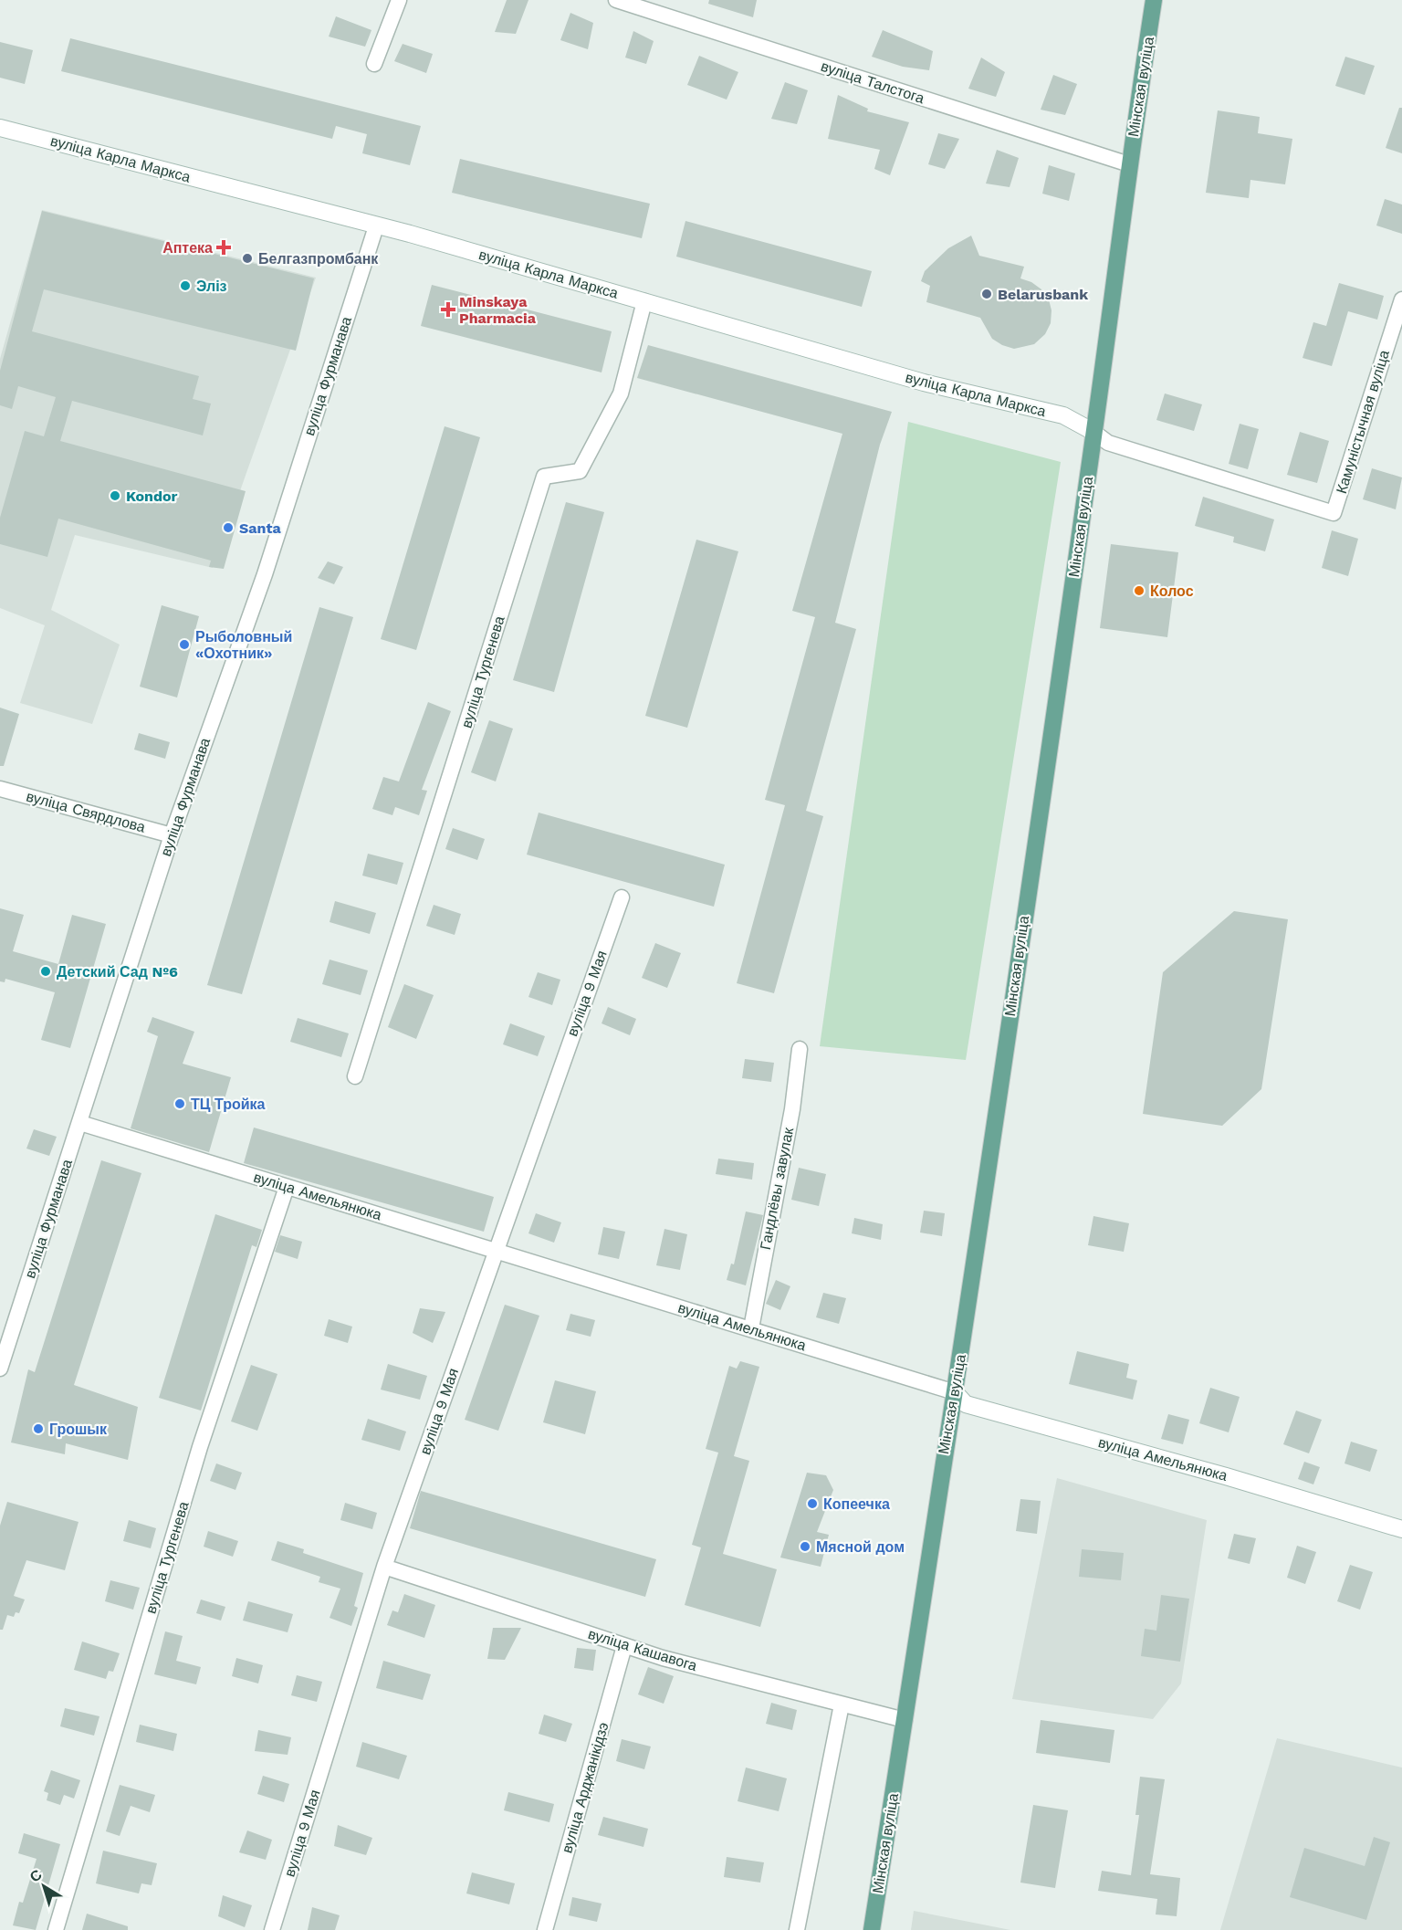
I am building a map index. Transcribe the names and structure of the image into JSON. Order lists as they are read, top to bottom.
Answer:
{
  "streets": {
    "main road": ["Мінская вуліца", "вуліца Карла Маркса", "вуліца Амельянюка"],
    "street": [
      "вуліца Талстога",
      "вуліца Фурманава",
      "Камуністычная вуліца",
      "вуліца Тургенева",
      "вуліца Свярдлова",
      "вуліца 9 Мая",
      "Гандлёвы завулак",
      "вуліца Кашавога",
      "вуліца Арджанікідзэ"
    ]
  },
  "crossings": [
    ["вуліца Талстога", "Мінская вуліца"],
    ["Мінская вуліца", "вуліца Карла Маркса"],
    ["Мінская вуліца", "Камуністычная вуліца"],
    ["Мінская вуліца", "вуліца Амельянюка"],
    ["Мінская вуліца", "вуліца Кашавога"],
    ["вуліца Карла Маркса", "вуліца Фурманава"],
    ["вуліца Карла Маркса", "Камуністычная вуліца"],
    ["вуліца Карла Маркса", "вуліца Тургенева"],
    ["вуліца Фурманава", "вуліца Свярдлова"],
    ["вуліца Фурманава", "вуліца Амельянюка"],
    ["вуліца Тургенева", "вуліца Амельянюка"],
    ["вуліца 9 Мая", "вуліца Амельянюка"],
    ["вуліца 9 Мая", "вуліца Кашавога"],
    ["Гандлёвы завулак", "вуліца Амельянюка"],
    ["вуліца Кашавога", "вуліца Арджанікідзэ"]
  ],
  "places": {
    "health": ["Аптека", "Minskaya Pharmacia"],
    "other": [
      "Белгазпромбанк",
      "Эліз",
      "Belarusbank",
      "Kondor",
      "Santa",
      "Колос",
      "Рыболовный «Охотник»",
      "Детский Сад №6",
      "ТЦ Тройка",
      "Грошык",
      "Копеечка",
      "Мясной дом"
    ]
  },
  "north": "top left"
}
